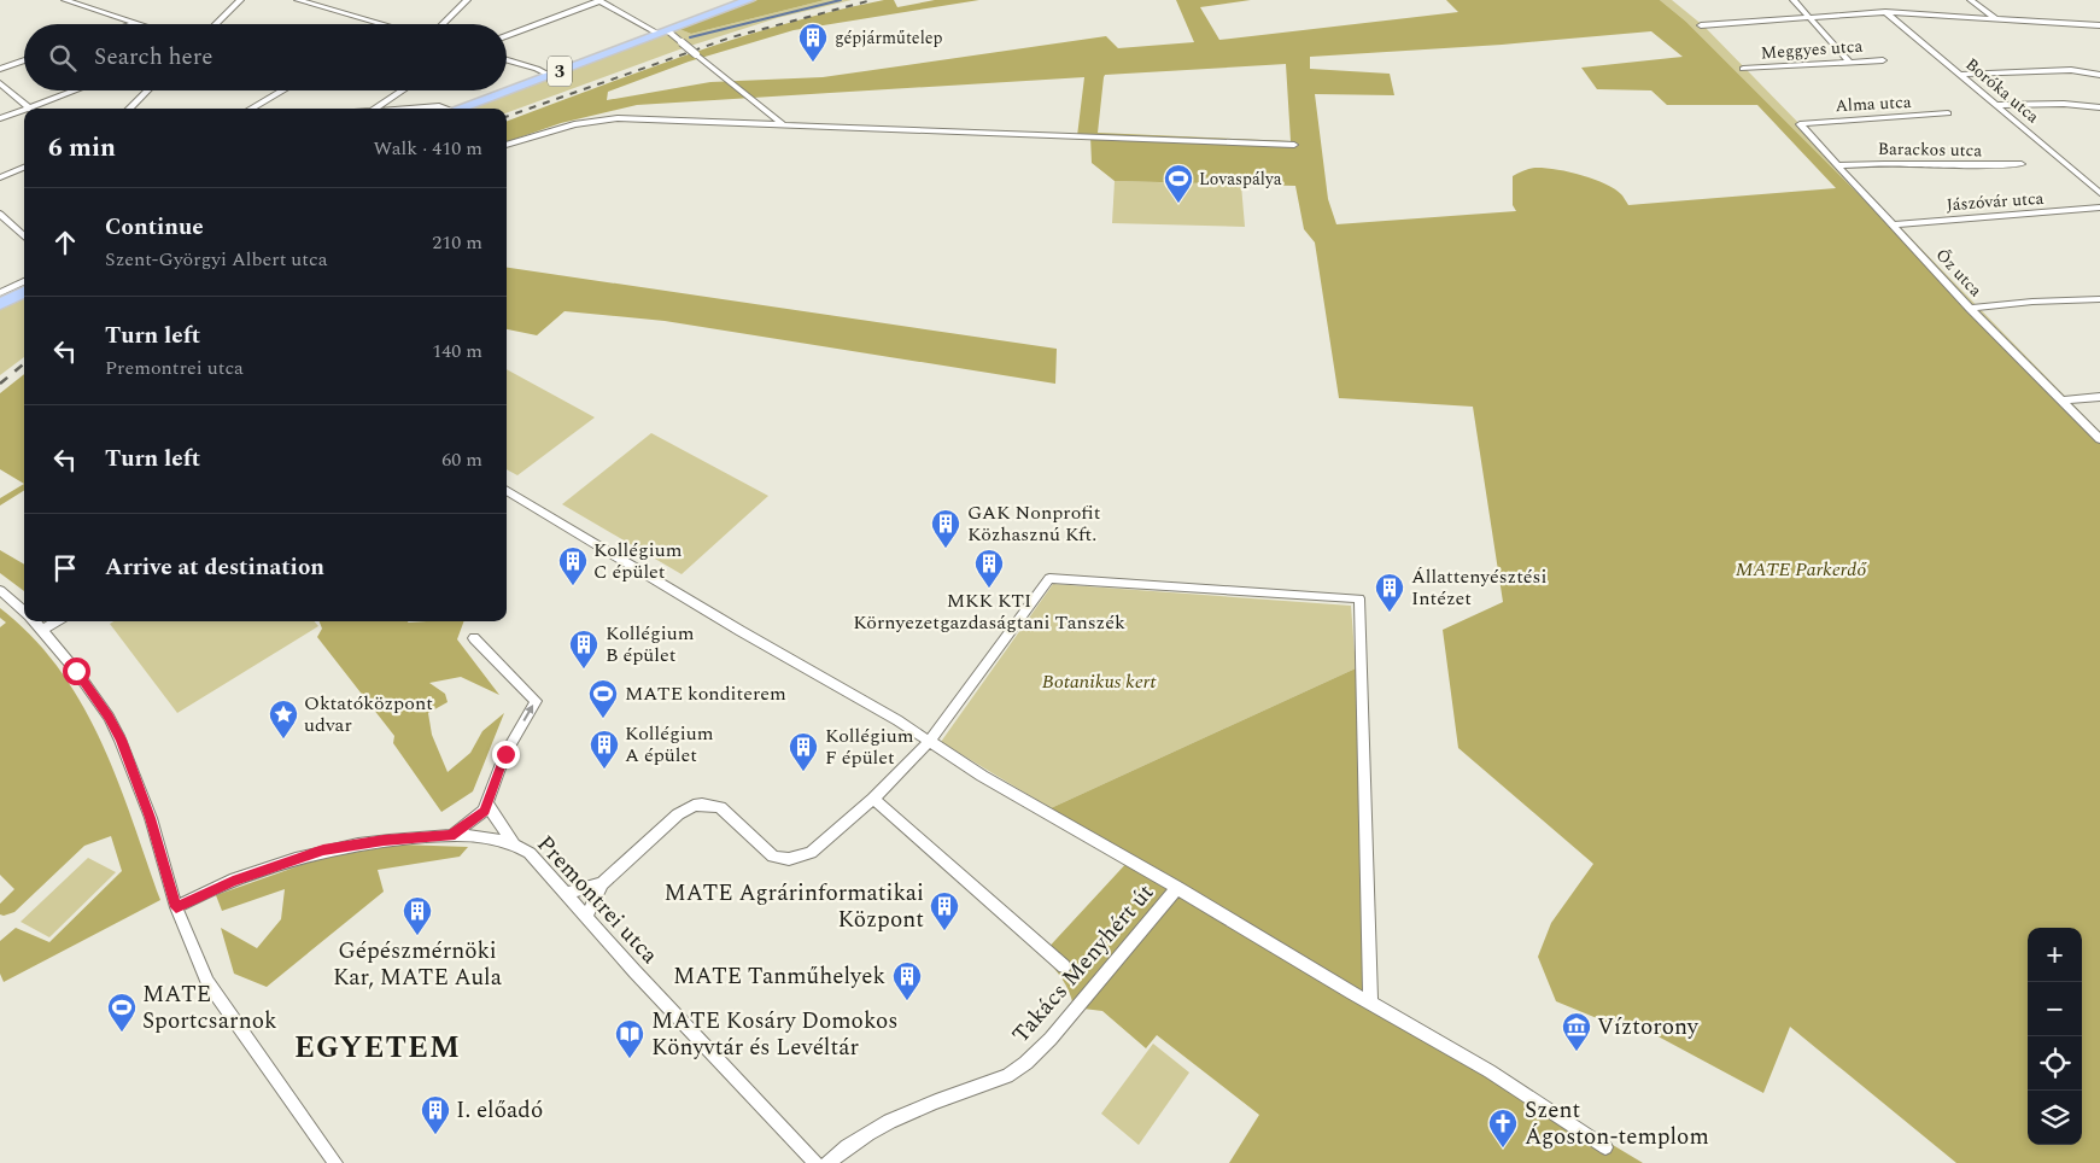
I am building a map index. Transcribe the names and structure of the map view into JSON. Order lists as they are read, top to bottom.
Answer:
{
  "streets": {
    "main road": ["3"],
    "street": [
      "Meggyes utca",
      "Boróka utca",
      "Alma utca",
      "Barackos utca",
      "Jászóvár utca",
      "Őz utca",
      "Premontrei utca",
      "Takács Menyhért út"
    ]
  },
  "crossings": [
    ["Alma utca", "Őz utca"],
    ["Barackos utca", "Őz utca"],
    ["Jászóvár utca", "Őz utca"]
  ],
  "districts": ["EGYETEM"],
  "parks": ["MATE Parkerdő", "Botanikus kert"],
  "places": {
    "building": [
      "gépjárműtelep",
      "GAK Nonprofit Közhasznú Kft.",
      "Kollégium C épület",
      "MKK KTI Környezetgazdaságtani Tanszék",
      "Állattenyésztési Intézet",
      "Kollégium B épület",
      "Kollégium A épület",
      "Kollégium F épület",
      "MATE Agrárinformatikai Központ",
      "Gépészmérnöki Kar, MATE Aula",
      "MATE Tanműhelyek",
      "I. előadó"
    ],
    "sports": ["Lovaspálya", "MATE konditerem", "MATE Sportcsarnok"],
    "place": ["Oktatóközpont udvar"],
    "museum": ["Víztorony"],
    "library": ["MATE Kosáry Domokos Könyvtár és Levéltár"],
    "church": ["Szent Ágoston-templom"]
  },
  "page": {
    "search": "Search here",
    "heading": ["6 min", "Walk · 410 m"],
    "list": [
      ["Continue", "Szent-Györgyi Albert utca", "210 m"],
      ["Turn left", "Premontrei utca", "140 m"],
      ["Turn left", "60 m"],
      "Arrive at destination"
    ],
    "map_buttons": ["+", "−"]
  }
}
